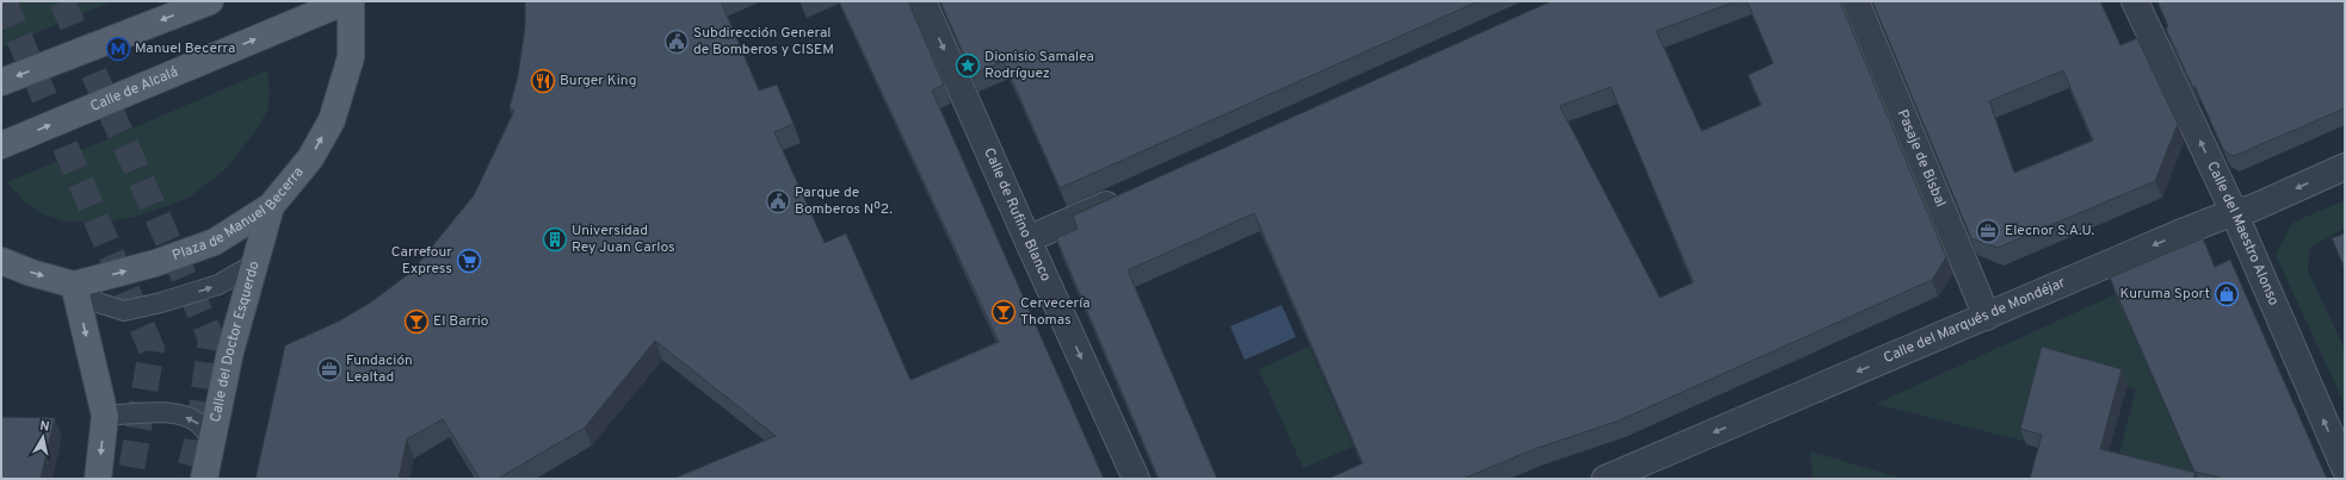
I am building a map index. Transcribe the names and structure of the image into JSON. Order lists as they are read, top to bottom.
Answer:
{
  "streets": {
    "main road": ["Calle de Alcalá", "Plaza de Manuel Becerra", "Calle del Doctor Esquerdo"],
    "street": [
      "Pasaje de Bisbal",
      "Calle de Rufino Blanco",
      "Calle del Maestro Alonso",
      "Calle del Marqués de Mondéjar"
    ]
  },
  "crossings": [
    ["Pasaje de Bisbal", "Calle del Marqués de Mondéjar"],
    ["Plaza de Manuel Becerra", "Calle del Doctor Esquerdo"],
    ["Calle del Maestro Alonso", "Calle del Marqués de Mondéjar"]
  ],
  "one_way": ["Calle de Rufino Blanco", "Calle del Maestro Alonso", "Calle del Marqués de Mondéjar"],
  "places": {
    "public building": ["Subdirección General de Bomberos y CISEM", "Parque de Bomberos Nº2."],
    "metro station": ["Manuel Becerra"],
    "place": ["Dionisio Samalea Rodríguez"],
    "restaurant": ["Burger King"],
    "office": ["Elecnor S.A.U.", "Fundación Lealtad"],
    "building": ["Universidad Rey Juan Carlos"],
    "supermarket": ["Carrefour Express"],
    "shop": ["Kuruma Sport"],
    "bar": ["Cervecería Thomas", "El Barrio"]
  },
  "north": "top"
}
